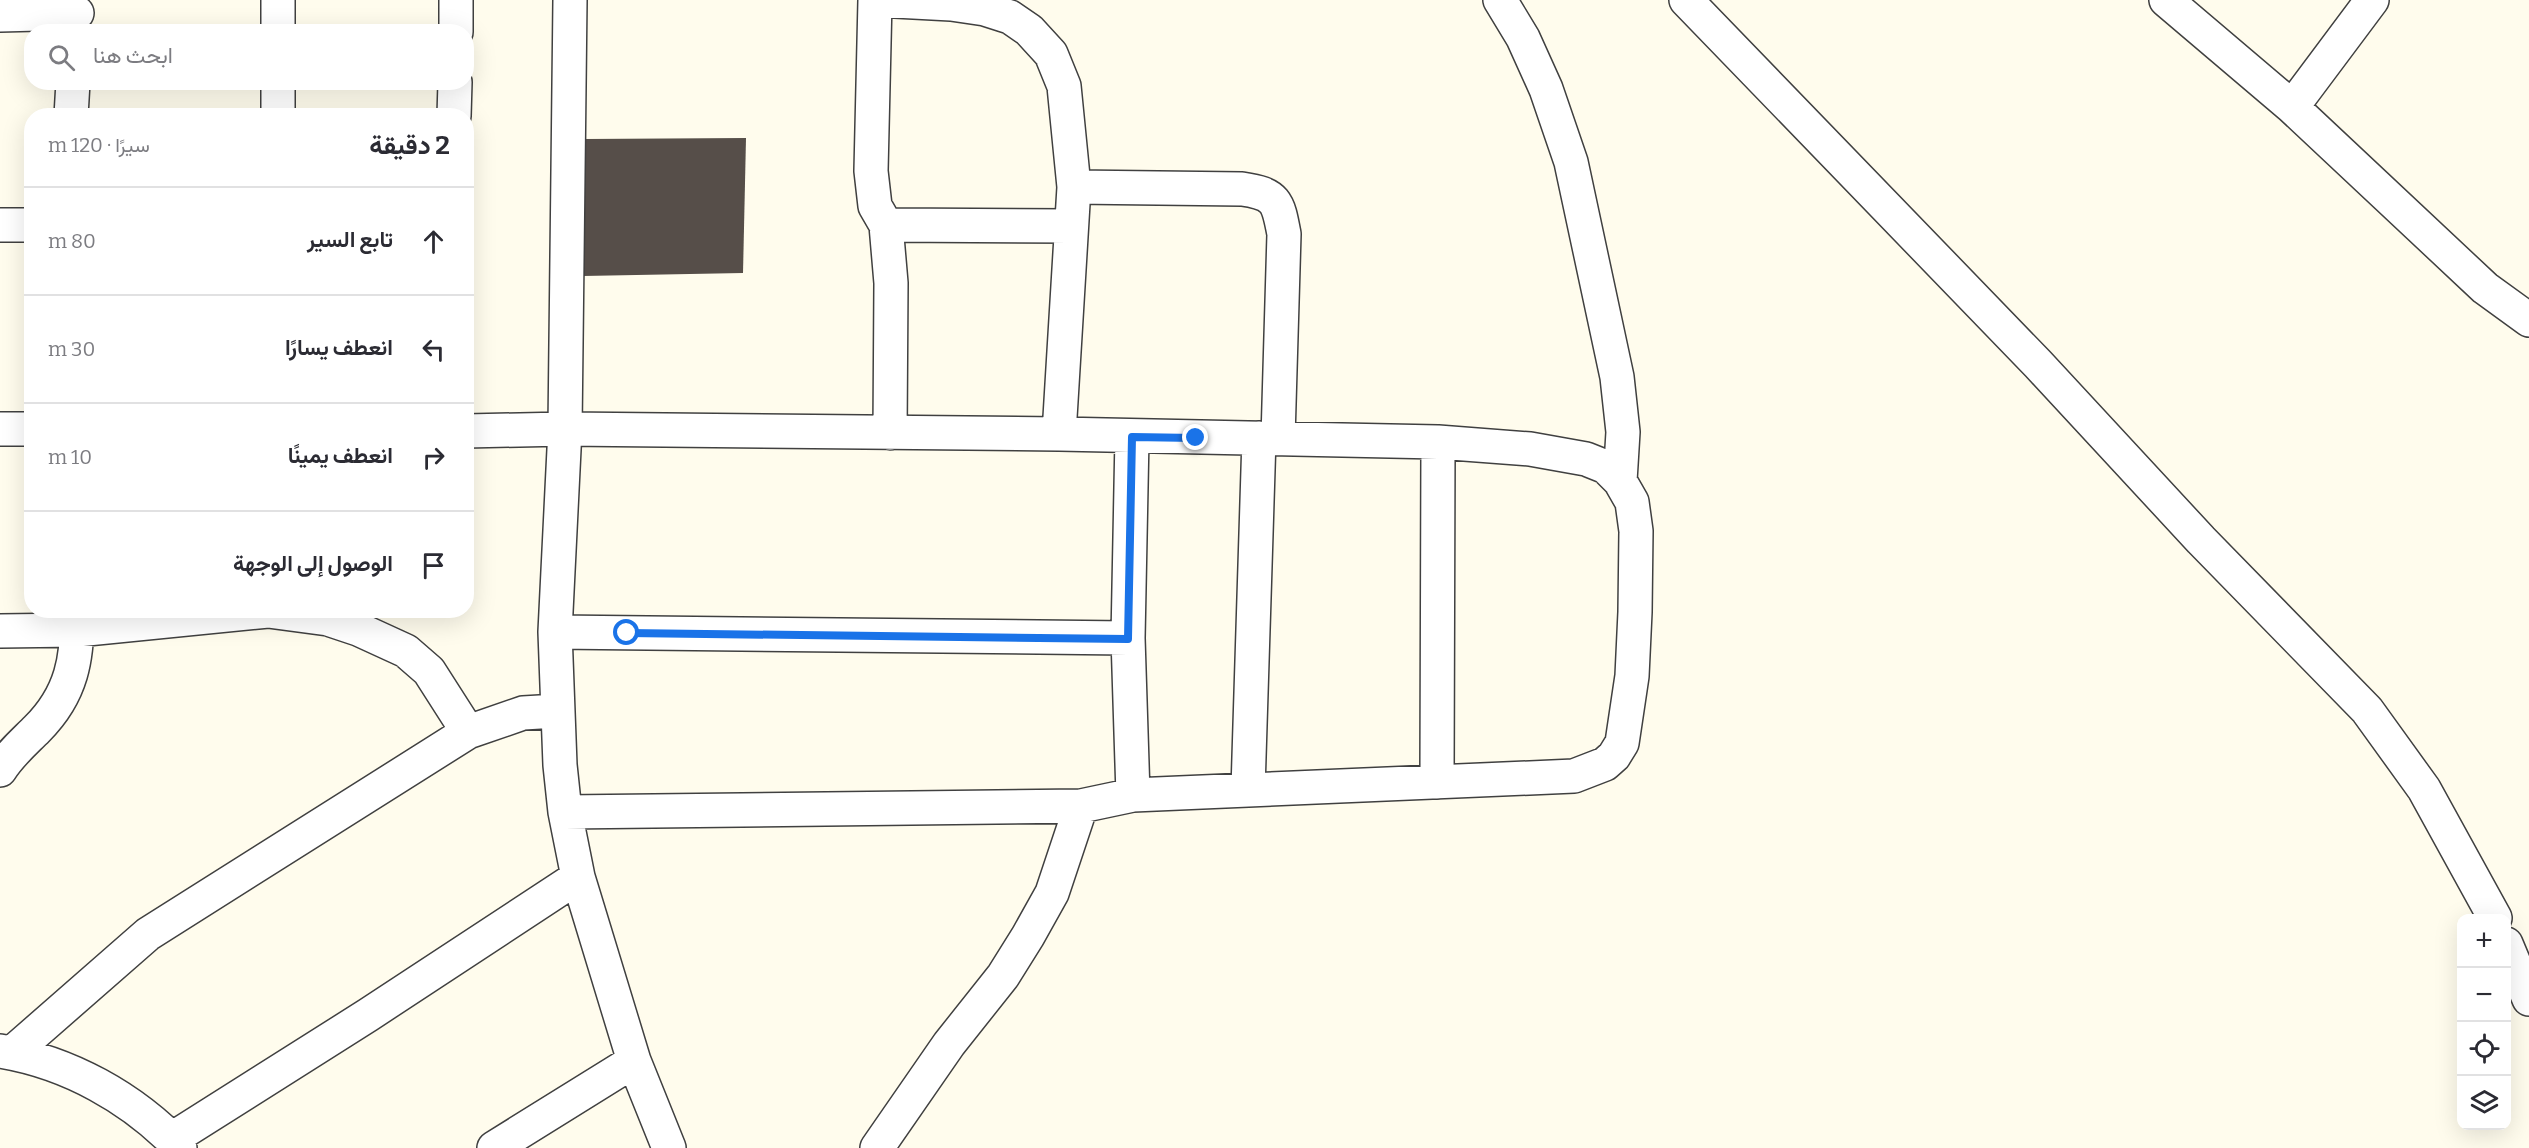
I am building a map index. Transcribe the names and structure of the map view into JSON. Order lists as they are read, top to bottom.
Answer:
{
  "page": {
    "search": "ابحث هنا",
    "heading": ["2 دقيقة", "سيرًا · 120 m"],
    "list": [
      ["تابع السير", "80 m"],
      ["انعطف يسارًا", "30 m"],
      ["انعطف يمينًا", "10 m"],
      "الوصول إلى الوجهة"
    ],
    "map_buttons": ["+", "−"]
  }
}
